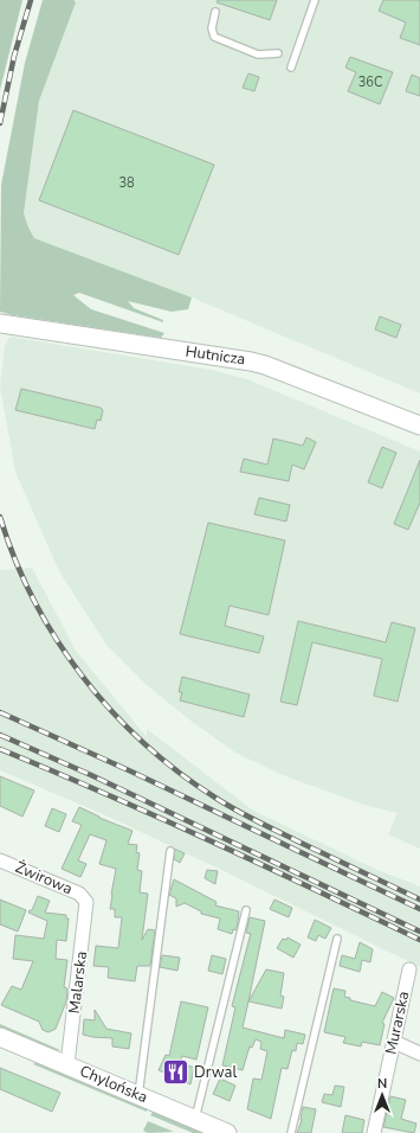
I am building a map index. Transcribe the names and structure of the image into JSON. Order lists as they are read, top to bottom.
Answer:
{
  "streets": {
    "main road": ["Hutnicza", "Chylońska"],
    "street": ["Żwirowa", "Malarska", "Murarska"]
  },
  "crossings": [
    ["Żwirowa", "Malarska"],
    ["Malarska", "Chylońska"]
  ],
  "places": {
    "restaurant": ["Drwal"]
  },
  "house_numbers": ["36C", "38"],
  "north": "top"
}
